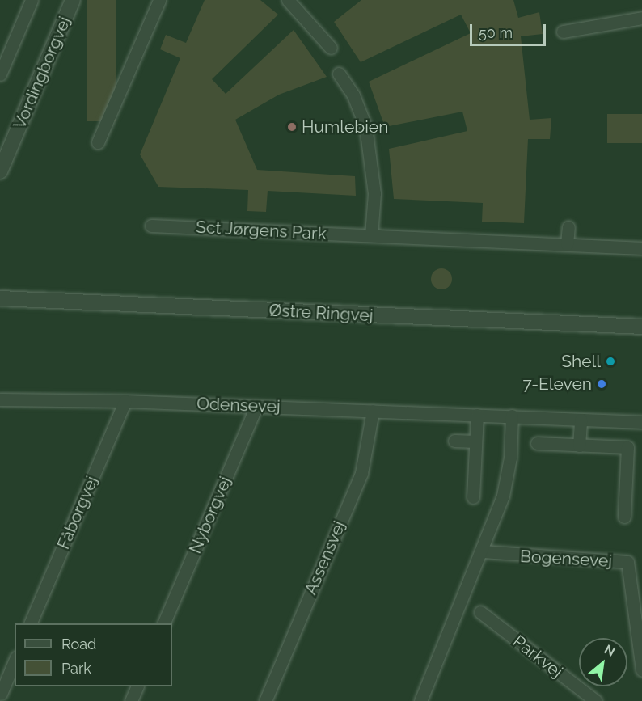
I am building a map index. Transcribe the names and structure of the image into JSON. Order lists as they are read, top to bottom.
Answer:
{
  "streets": {
    "street": [
      "Vordingborgvej",
      "Sct Jørgens Park",
      "Østre Ringvej",
      "Odensevej",
      "Fåborgvej",
      "Nyborgvej",
      "Assensvej",
      "Bogensevej",
      "Parkvej"
    ]
  },
  "crossings": [
    ["Odensevej", "Fåborgvej"],
    ["Odensevej", "Nyborgvej"],
    ["Odensevej", "Assensvej"]
  ],
  "places": ["Humlebien", "Shell", "7-Eleven"],
  "legend": ["Road", "Park"],
  "scale_bar": "50 m",
  "north": "top right"
}
